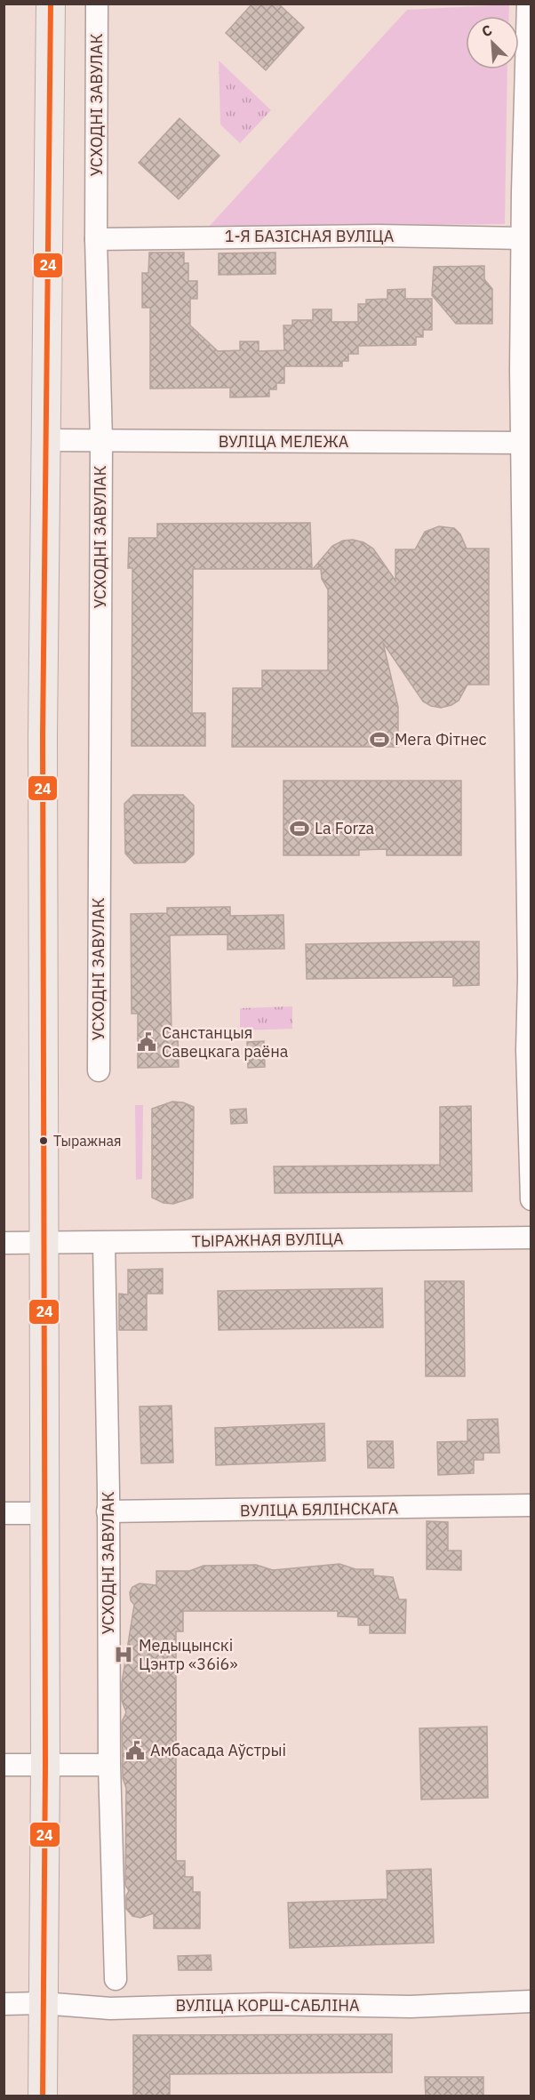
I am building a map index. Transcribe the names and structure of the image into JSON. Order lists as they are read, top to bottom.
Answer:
{
  "streets": {
    "street": [
      "УСХОДНІ ЗАВУЛАК",
      "1-Я БАЗІСНАЯ ВУЛІЦА",
      "ВУЛІЦА МЕЛЕЖА",
      "ТЫРАЖНАЯ ВУЛІЦА",
      "ВУЛІЦА БЯЛІНСКАГА",
      "ВУЛІЦА КОРШ-САБЛІНА"
    ]
  },
  "crossings": [
    ["УСХОДНІ ЗАВУЛАК", "1-Я БАЗІСНАЯ ВУЛІЦА"],
    ["УСХОДНІ ЗАВУЛАК", "ВУЛІЦА МЕЛЕЖА"],
    ["УСХОДНІ ЗАВУЛАК", "ТЫРАЖНАЯ ВУЛІЦА"],
    ["УСХОДНІ ЗАВУЛАК", "ВУЛІЦА БЯЛІНСКАГА"]
  ],
  "places": {
    "sports": ["Мега Фітнес", "La Forza"],
    "public building": ["Санстанцыя Савецкага раёна", "Амбасада Аўстрыі"],
    "other": ["Тыражная"],
    "hospital": ["Медыцынскі Цэнтр «36і6»"]
  },
  "lines": ["transit line 24"],
  "north": "top left"
}
